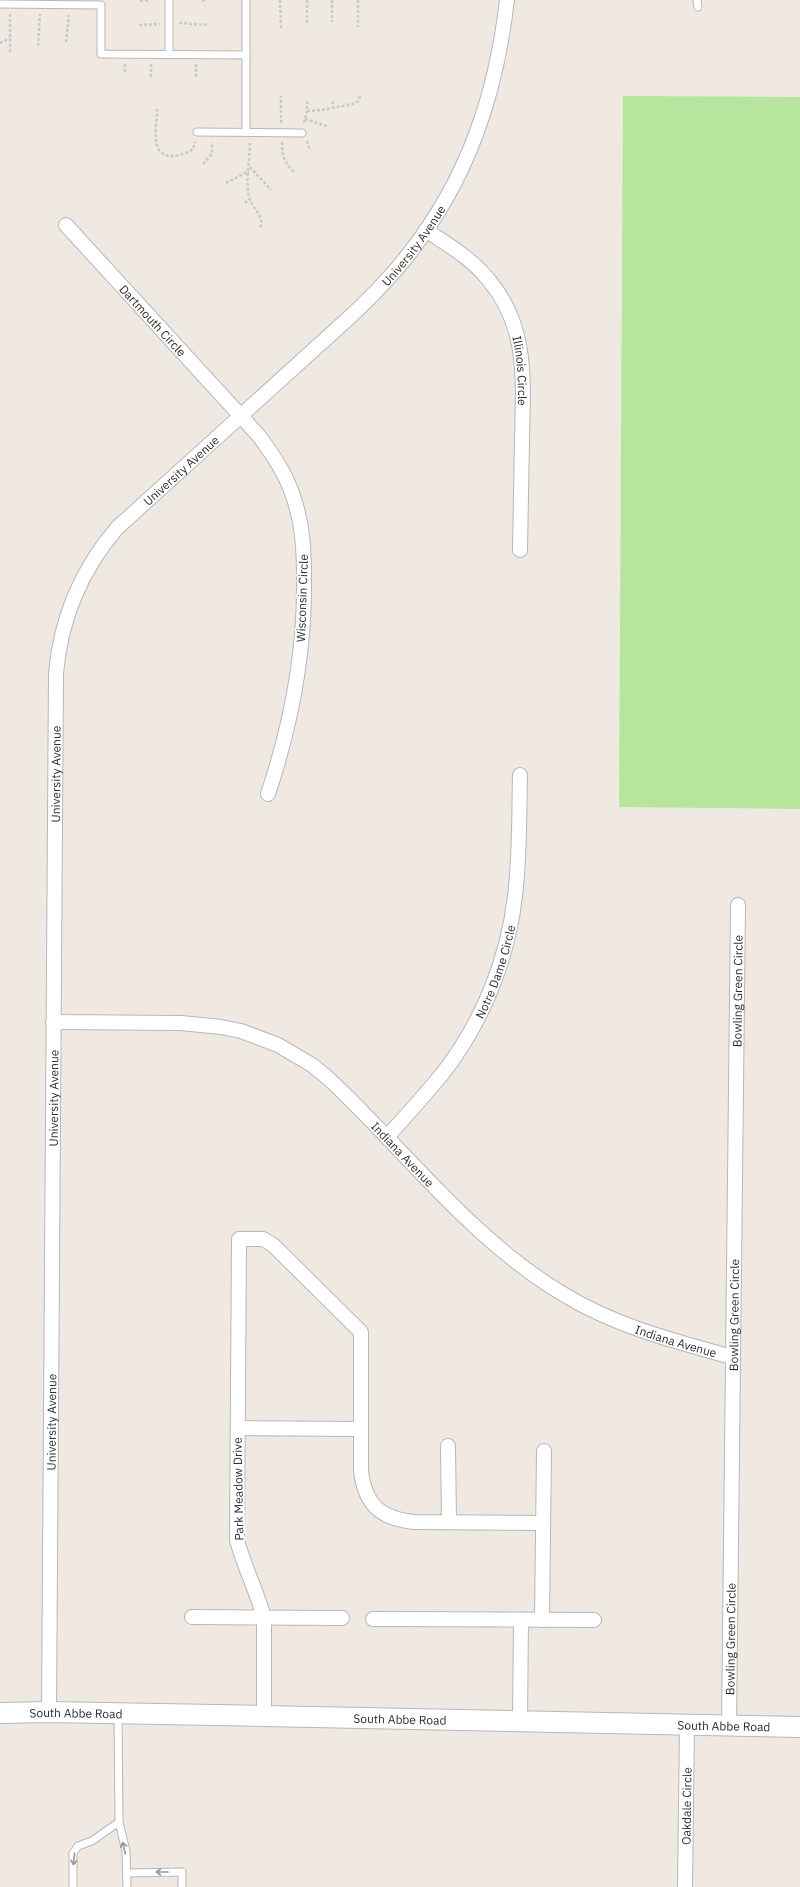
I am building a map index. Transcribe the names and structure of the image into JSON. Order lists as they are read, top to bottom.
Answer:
{
  "streets": {
    "street": [
      "University Avenue",
      "Dartmouth Circle",
      "Illinois Circle",
      "Wisconsin Circle",
      "Notre Dame Circle",
      "Bowling Green Circle",
      "Indiana Avenue",
      "Park Meadow Drive",
      "South Abbe Road",
      "Oakdale Circle"
    ]
  },
  "crossings": [
    ["University Avenue", "Dartmouth Circle"],
    ["University Avenue", "Illinois Circle"],
    ["University Avenue", "Wisconsin Circle"],
    ["University Avenue", "Indiana Avenue"],
    ["University Avenue", "South Abbe Road"],
    ["Dartmouth Circle", "Wisconsin Circle"],
    ["Notre Dame Circle", "Indiana Avenue"],
    ["Bowling Green Circle", "Indiana Avenue"],
    ["Bowling Green Circle", "South Abbe Road"],
    ["Park Meadow Drive", "South Abbe Road"],
    ["South Abbe Road", "Oakdale Circle"]
  ]
}
